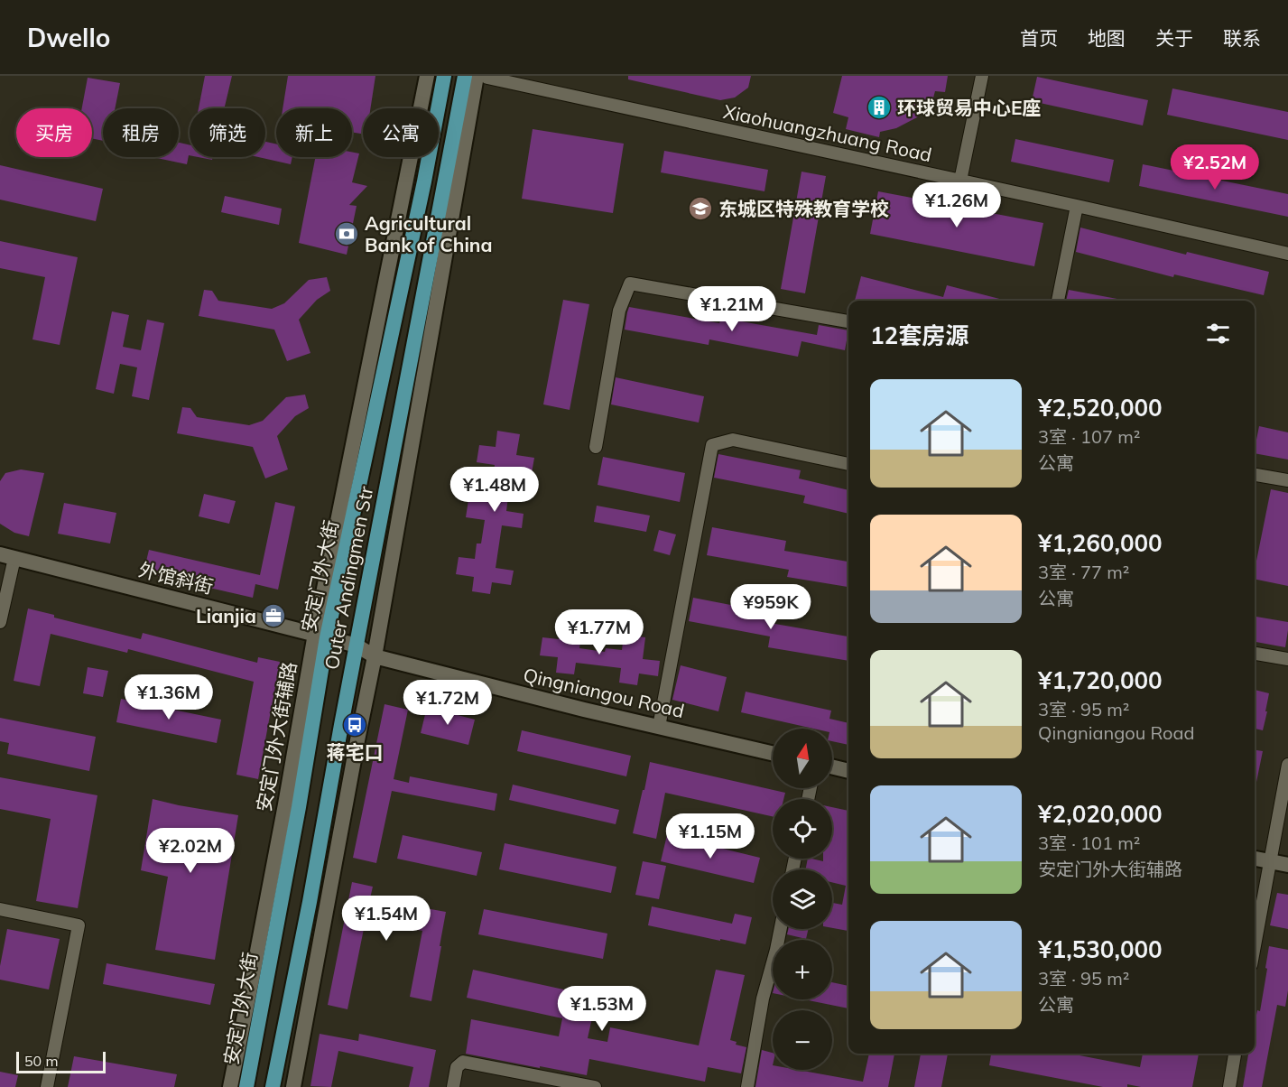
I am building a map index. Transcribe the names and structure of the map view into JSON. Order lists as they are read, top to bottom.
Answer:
{
  "streets": {
    "main road": ["安定门外大街", "Outer Andingmen Str"],
    "street": [
      "Xiaohuangzhuang Road",
      "外馆斜街",
      "Qingniangou Road",
      "安定门外大街辅路"
    ]
  },
  "crossings": [
    ["安定门外大街", "外馆斜街"],
    ["安定门外大街", "安定门外大街辅路"],
    ["外馆斜街", "Outer Andingmen Str"],
    ["外馆斜街", "Qingniangou Road"],
    ["外馆斜街", "安定门外大街辅路"],
    ["Outer Andingmen Str", "Qingniangou Road"]
  ],
  "places": {
    "building": ["环球贸易中心E座"],
    "school or university": ["东城区特殊教育学校"],
    "bank": ["Agricultural Bank of China"],
    "office": ["Lianjia"],
    "bus stop": ["蒋宅口"]
  },
  "scale_bar": "50 m",
  "north": "top",
  "page": {
    "header": "Dwello",
    "nav": [
      "首页",
      "地图",
      "关于",
      "联系"
    ],
    "chip": [
      "买房",
      "租房",
      "筛选",
      "新上",
      "公寓"
    ],
    "price": [
      "¥2.52M",
      "¥1.26M",
      "¥1.21M",
      "¥1.48M",
      "¥959K",
      "¥1.77M",
      "¥1.36M",
      "¥1.72M",
      "¥1.15M",
      "¥2.02M",
      "¥1.54M",
      "¥1.53M"
    ],
    "heading": "12套房源",
    "list": [
      {
        "name": "¥2,520,000",
        "note": "3室 · 107 m² · 公寓"
      },
      {
        "name": "¥1,260,000",
        "note": "3室 · 77 m² · 公寓"
      },
      {
        "name": "¥1,720,000",
        "note": "3室 · 95 m² · Qingniangou Road"
      },
      {
        "name": "¥2,020,000",
        "note": "3室 · 101 m² · 安定门外大街辅路"
      },
      {
        "name": "¥1,530,000",
        "note": "3室 · 95 m² · 公寓"
      }
    ],
    "map_buttons": ["+", "−"],
    "scale": "50 m"
  }
}
